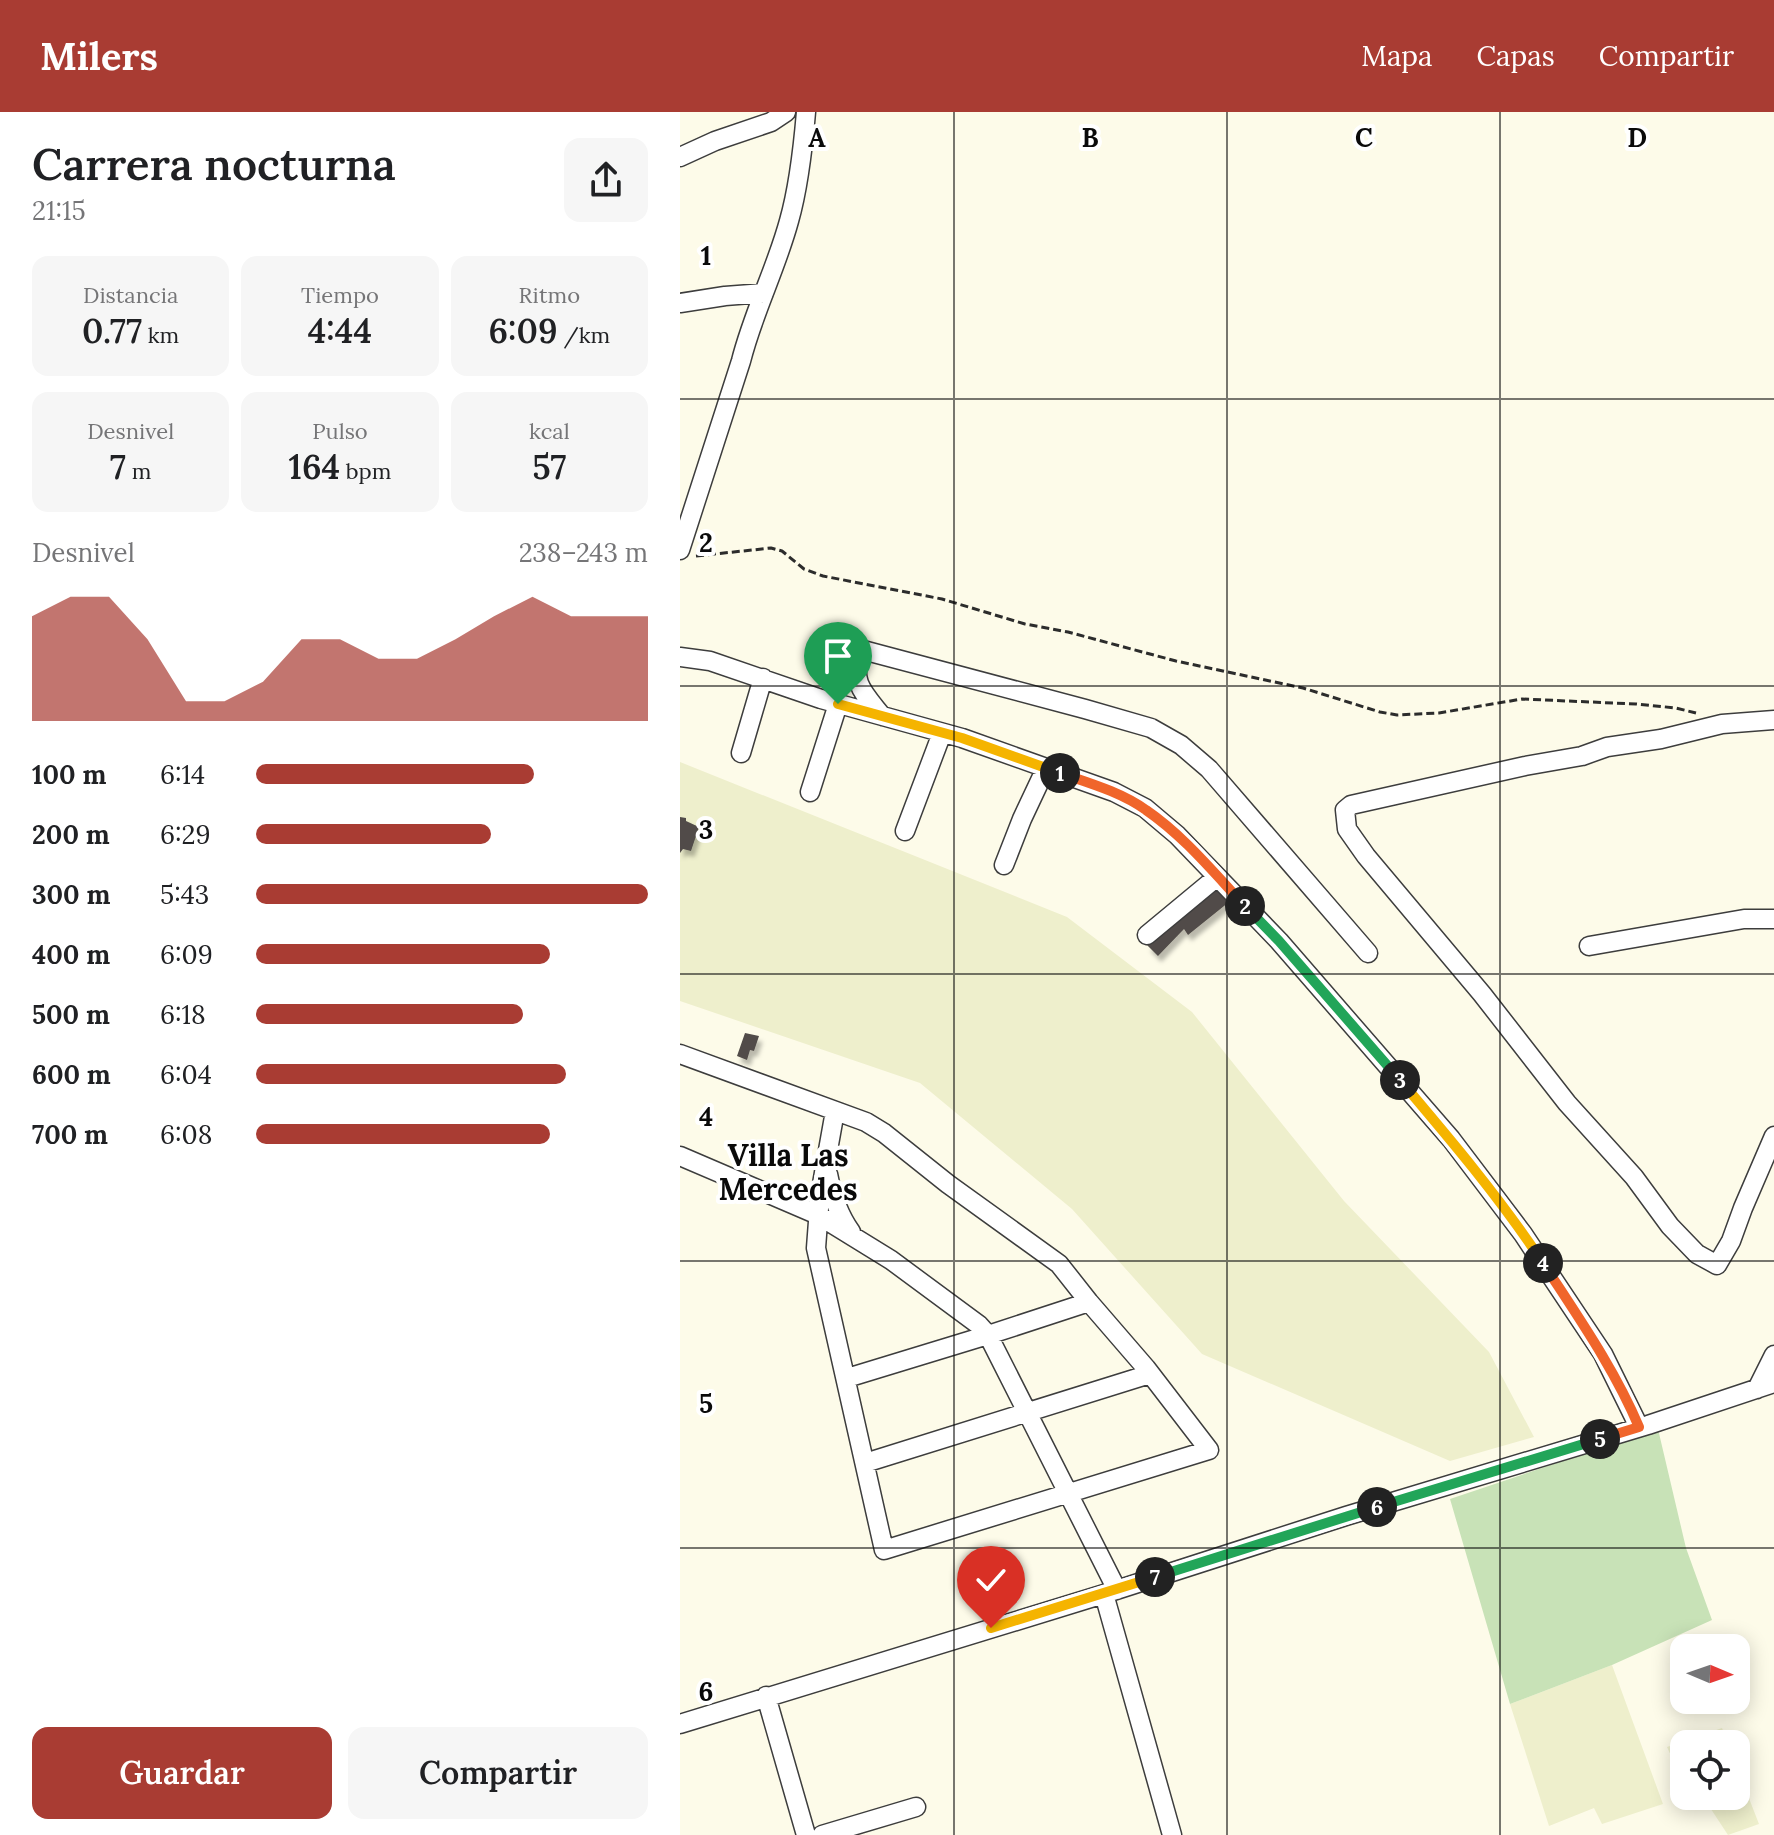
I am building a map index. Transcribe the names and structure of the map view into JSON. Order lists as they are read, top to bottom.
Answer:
{
  "districts": ["Villa Las Mercedes"],
  "north": "right",
  "page": {
    "header": "Milers",
    "nav": ["Mapa", "Capas", "Compartir"],
    "heading": ["Carrera nocturna", "21:15"],
    "stats": [
      ["Distancia", "0.77 km"],
      ["Tiempo", "4:44"],
      ["Ritmo", "6:09 /km"],
      ["Desnivel", "7 m"],
      ["Pulso", "164 bpm"],
      ["kcal", "57"]
    ],
    "chart": ["Desnivel", "238–243 m"],
    "list": [
      {
        "name": "100 m",
        "note": "6:14"
      },
      {
        "name": "200 m",
        "note": "6:29"
      },
      {
        "name": "300 m",
        "note": "5:43"
      },
      {
        "name": "400 m",
        "note": "6:09"
      },
      {
        "name": "500 m",
        "note": "6:18"
      },
      {
        "name": "600 m",
        "note": "6:04"
      },
      {
        "name": "700 m",
        "note": "6:08"
      }
    ],
    "pins": [
      "1",
      "2",
      "3",
      "4",
      "5",
      "6",
      "7"
    ],
    "buttons": ["Guardar", "Compartir"]
  },
  "grid": {
    "columns": [
      "A",
      "B",
      "C",
      "D"
    ],
    "rows": [
      "1",
      "2",
      "3",
      "4",
      "5",
      "6"
    ]
  }
}
